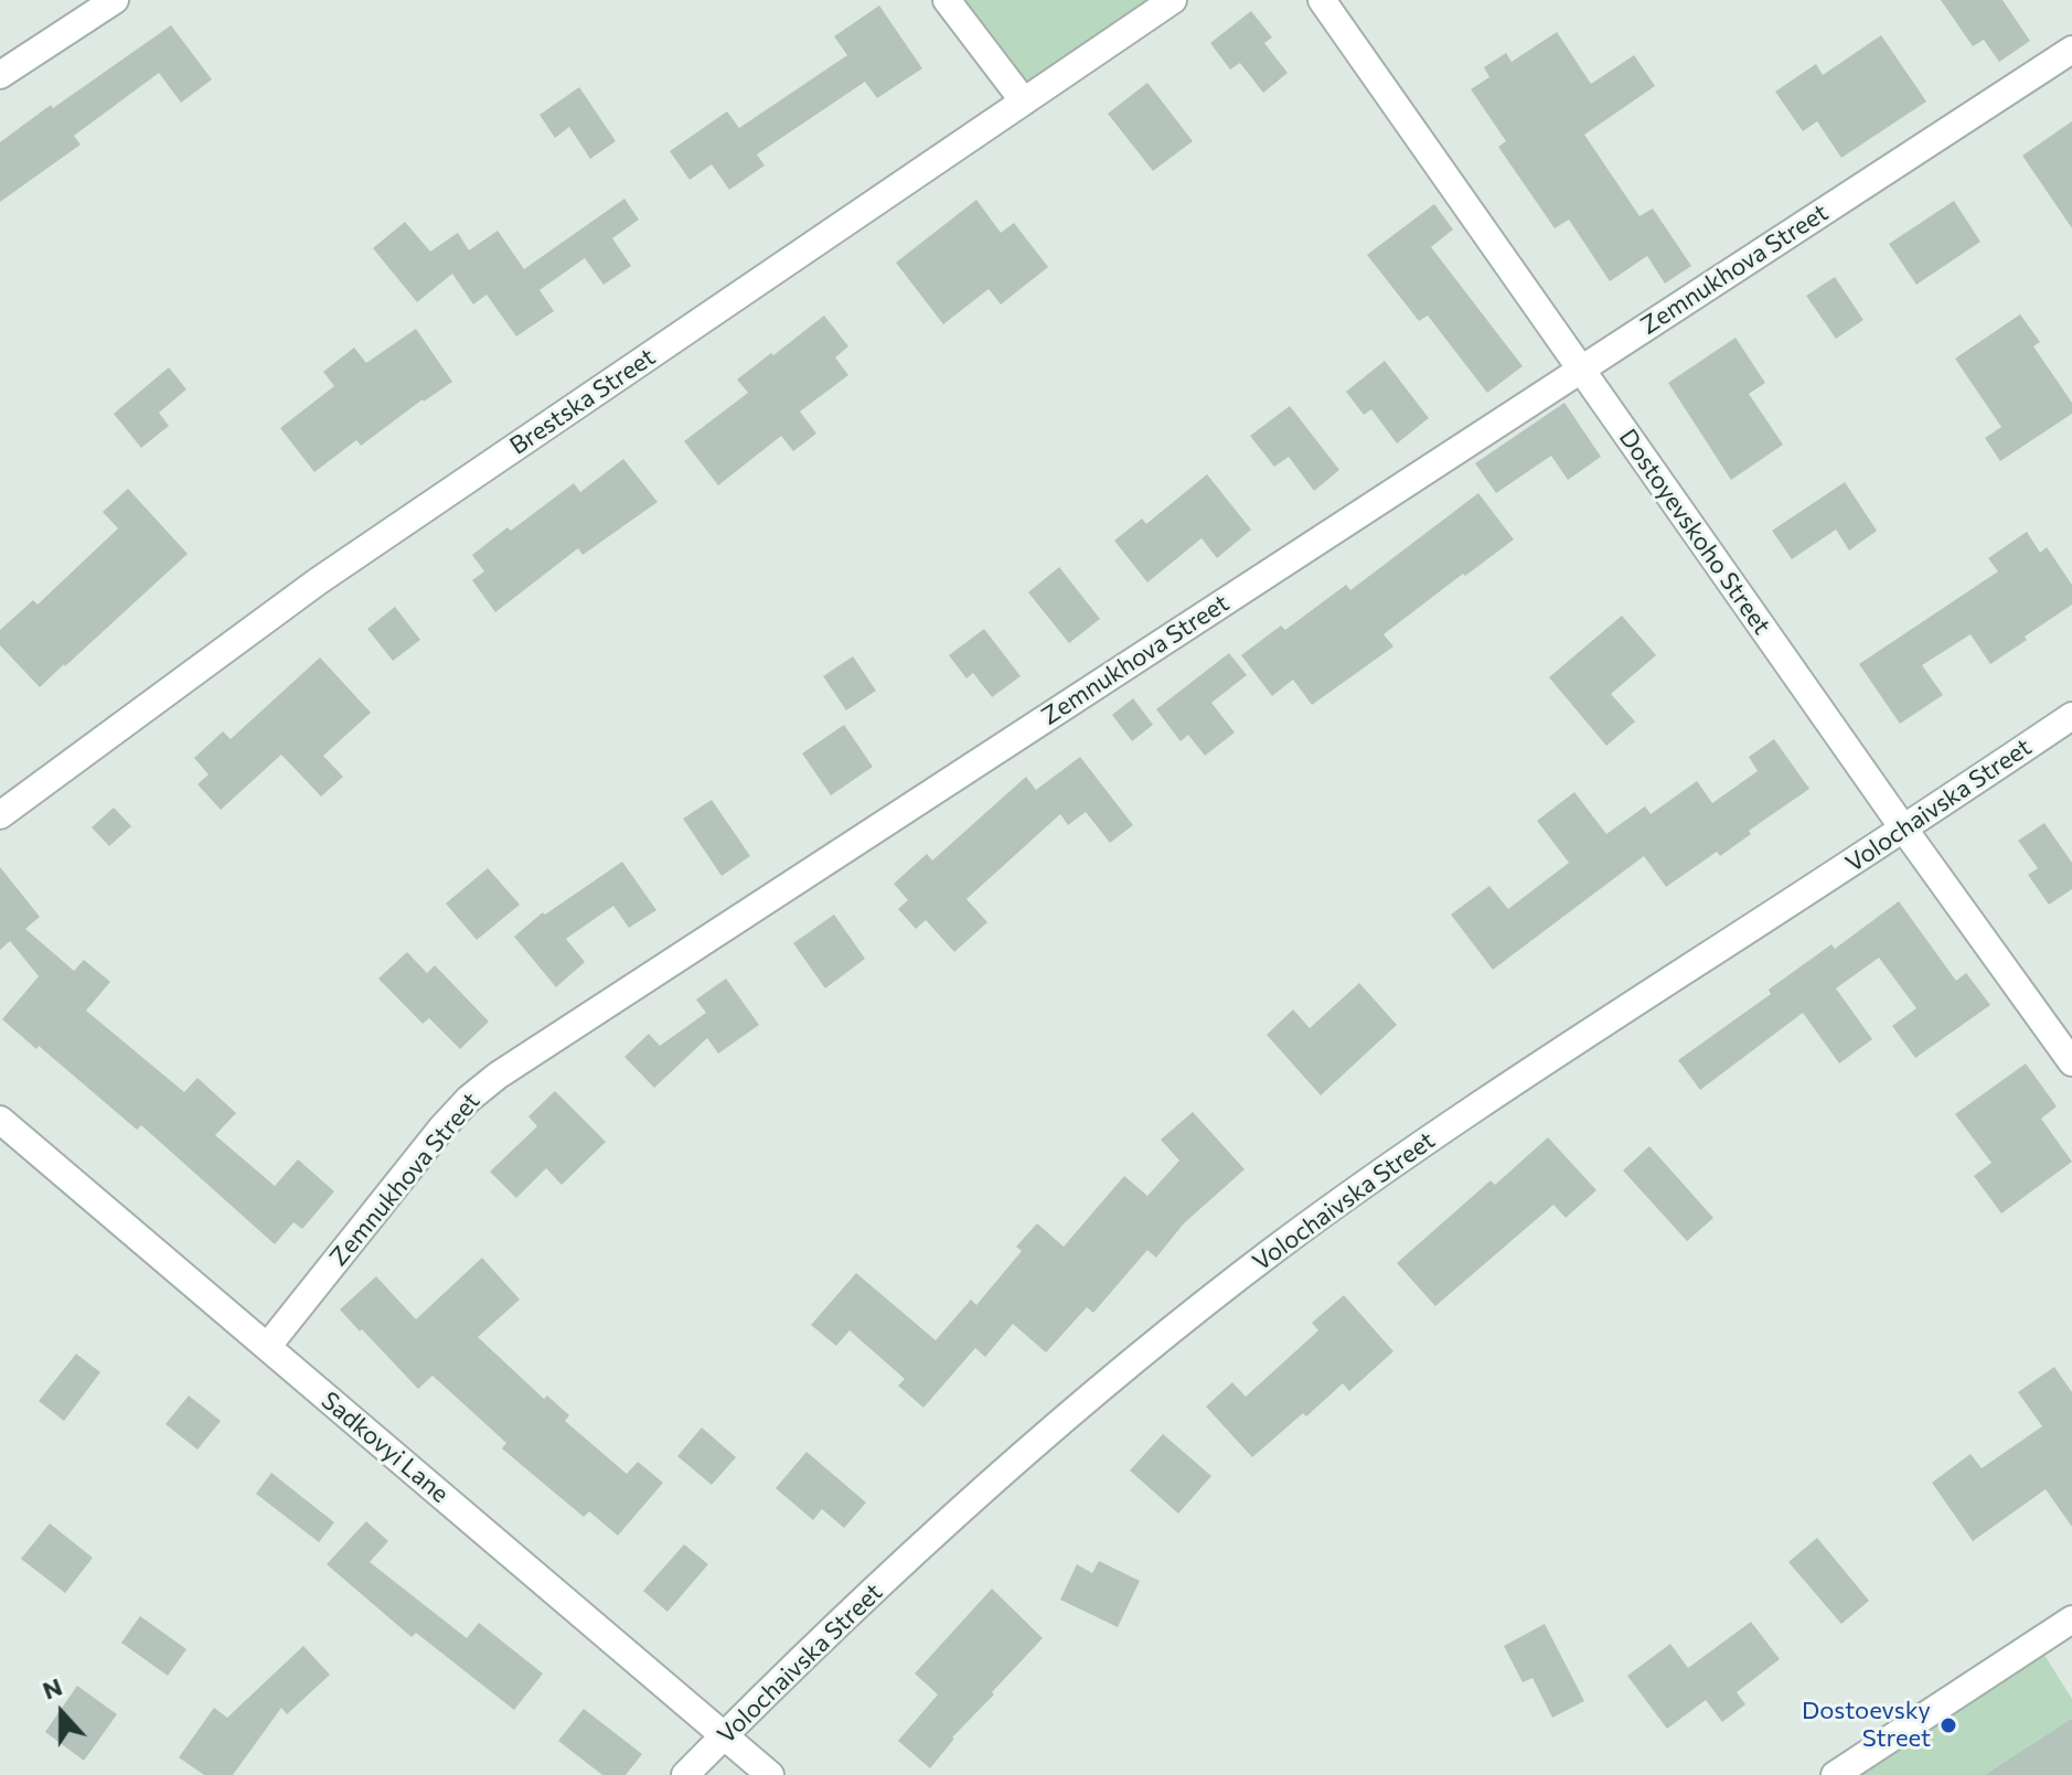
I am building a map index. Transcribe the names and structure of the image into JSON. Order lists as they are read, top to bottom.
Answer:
{
  "streets": {
    "street": [
      "Zemnukhova Street",
      "Brestska Street",
      "Dostoyevskoho Street",
      "Volochaivska Street",
      "Sadkovyi Lane"
    ]
  },
  "crossings": [
    ["Zemnukhova Street", "Dostoyevskoho Street"],
    ["Zemnukhova Street", "Sadkovyi Lane"],
    ["Dostoyevskoho Street", "Volochaivska Street"],
    ["Volochaivska Street", "Sadkovyi Lane"]
  ],
  "places": ["Dostoevsky Street"],
  "north": "top"
}
